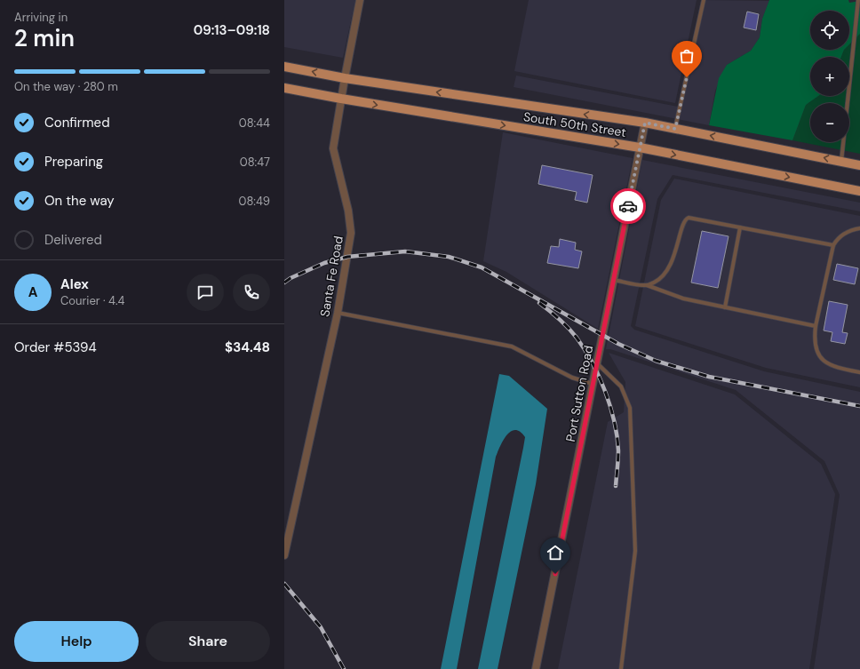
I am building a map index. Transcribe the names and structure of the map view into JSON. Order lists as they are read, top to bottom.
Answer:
{
  "streets": {
    "main road": ["South 50th Street"],
    "street": ["Santa Fe Road", "Port Sutton Road"]
  },
  "crossings": [
    ["South 50th Street", "Santa Fe Road"],
    ["South 50th Street", "Port Sutton Road"]
  ],
  "page": {
    "heading": ["2 min", "Arriving in", "09:13–09:18"],
    "panel": [
      "Alex",
      "Courier · 4.4",
      "Order #5394",
      "$34.48"
    ],
    "map_buttons": ["+", "−"],
    "bar": "On the way · 280 m",
    "list": [
      ["Confirmed", "08:44"],
      ["Preparing", "08:47"],
      ["On the way", "08:49"],
      "Delivered"
    ],
    "round": "A",
    "buttons": ["Help", "Share"]
  }
}
